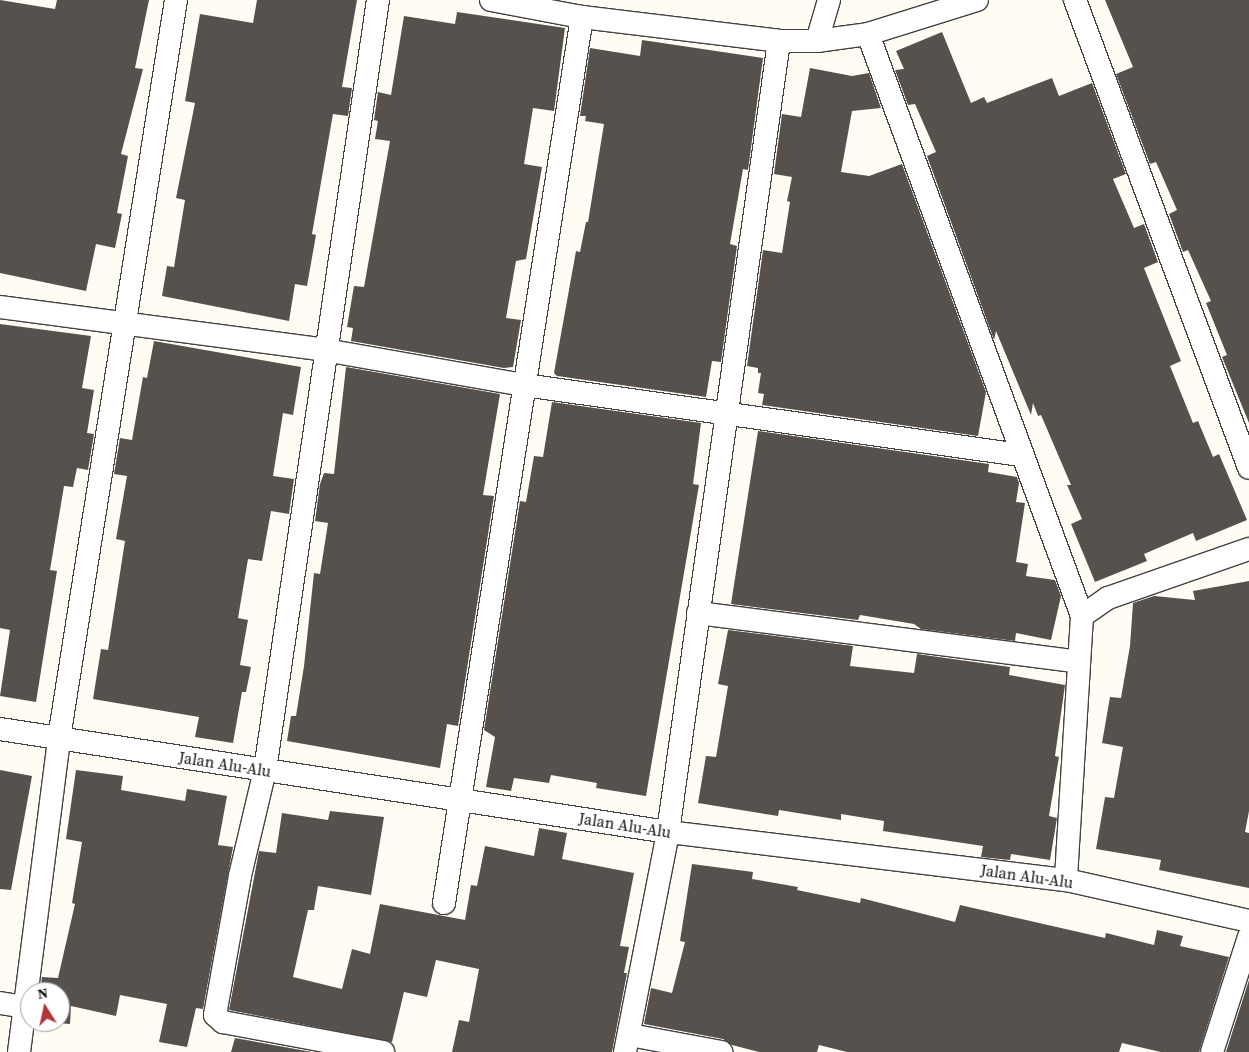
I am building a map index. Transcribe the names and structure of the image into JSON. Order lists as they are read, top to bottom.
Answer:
{
  "streets": {
    "street": ["Jalan Alu-Alu"]
  },
  "north": "top"
}
